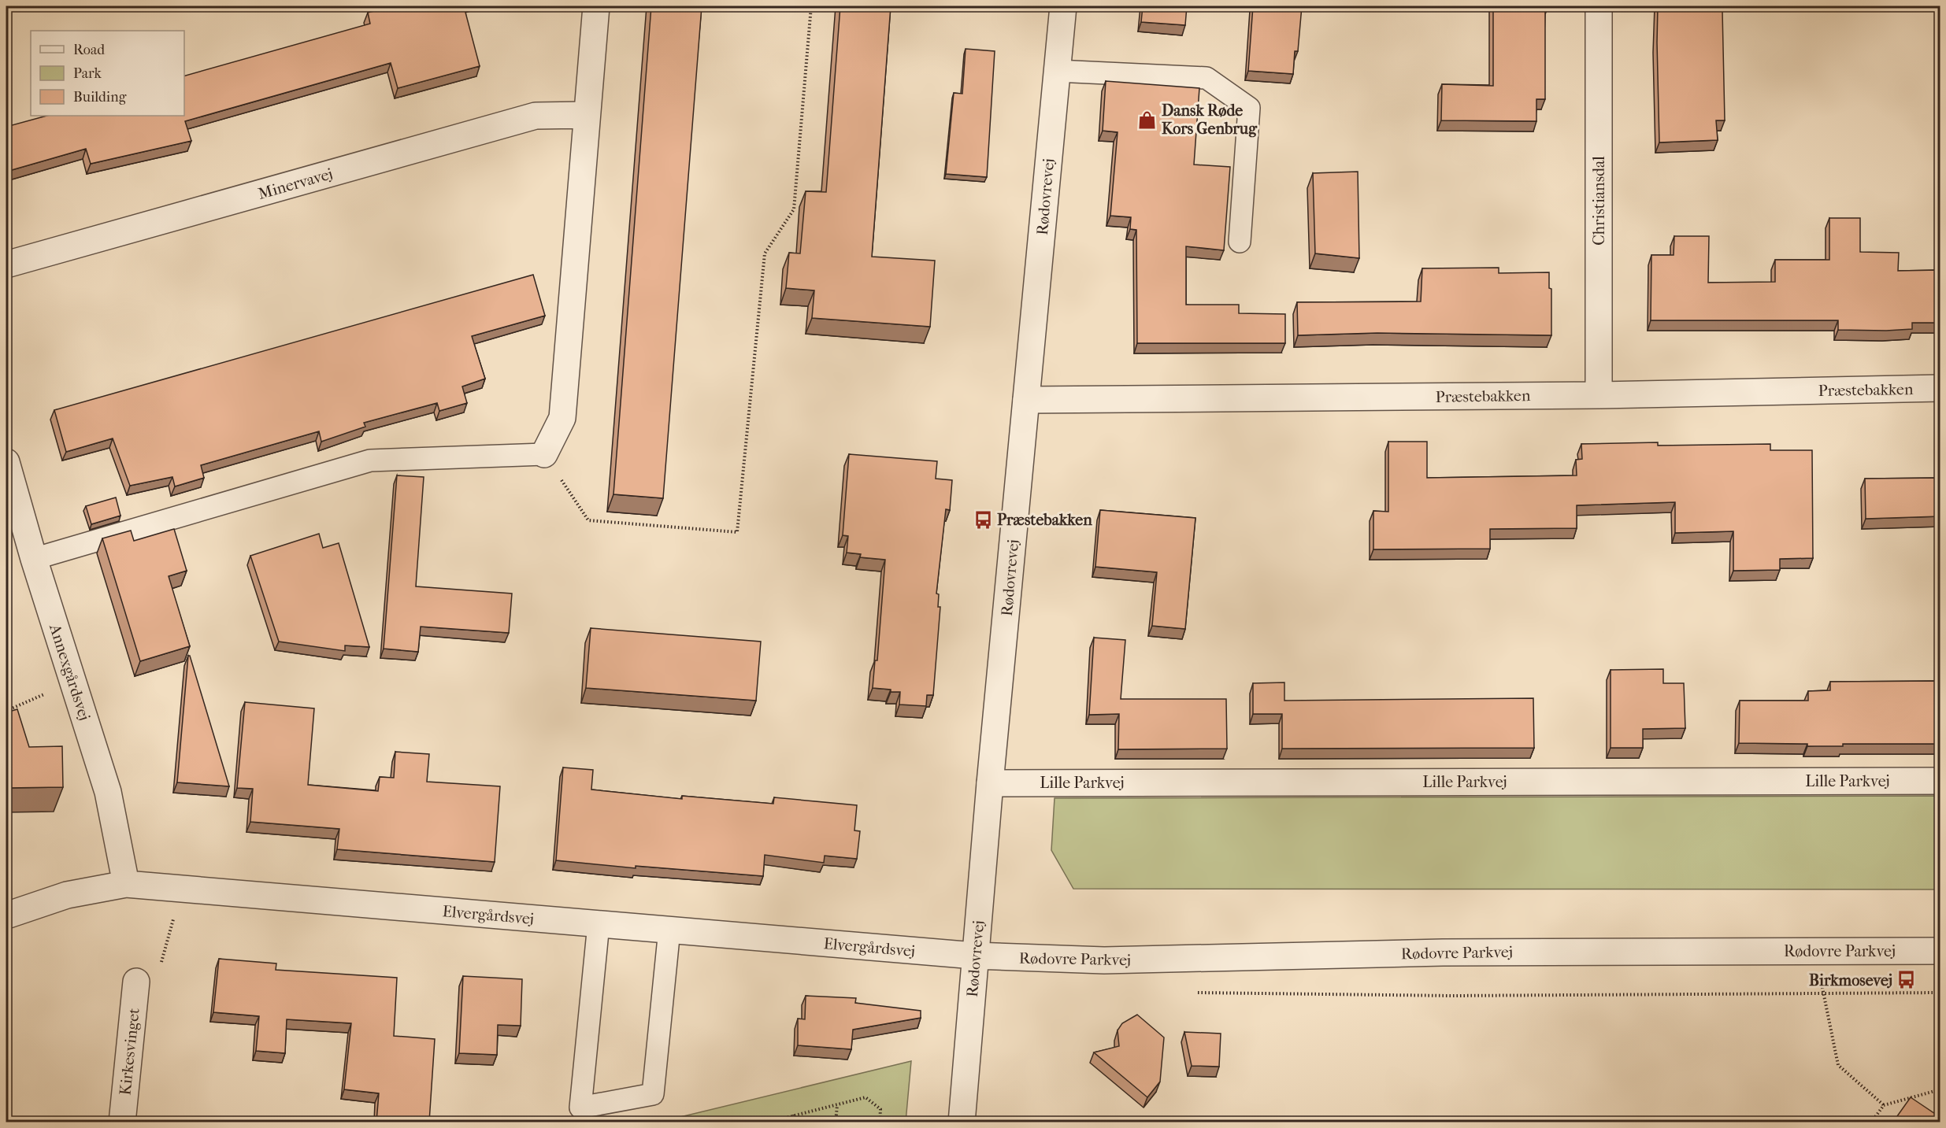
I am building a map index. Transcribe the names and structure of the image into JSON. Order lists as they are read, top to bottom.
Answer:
{
  "streets": {
    "street": [
      "Minervavej",
      "Rødovrevej",
      "Christiansdal",
      "Præstebakken",
      "Annexgårdsvej",
      "Lille Parkvej",
      "Elvergårdsvej",
      "Rødovre Parkvej",
      "Kirkesvinget"
    ]
  },
  "crossings": [
    ["Rødovrevej", "Præstebakken"],
    ["Rødovrevej", "Lille Parkvej"],
    ["Rødovrevej", "Elvergårdsvej"],
    ["Rødovrevej", "Rødovre Parkvej"],
    ["Christiansdal", "Præstebakken"],
    ["Annexgårdsvej", "Elvergårdsvej"],
    ["Elvergårdsvej", "Rødovre Parkvej"]
  ],
  "places": {
    "shop": ["Dansk Røde Kors Genbrug"],
    "bus stop": ["Præstebakken", "Birkmosevej"]
  },
  "legend": ["Road", "Park", "Building"]
}
